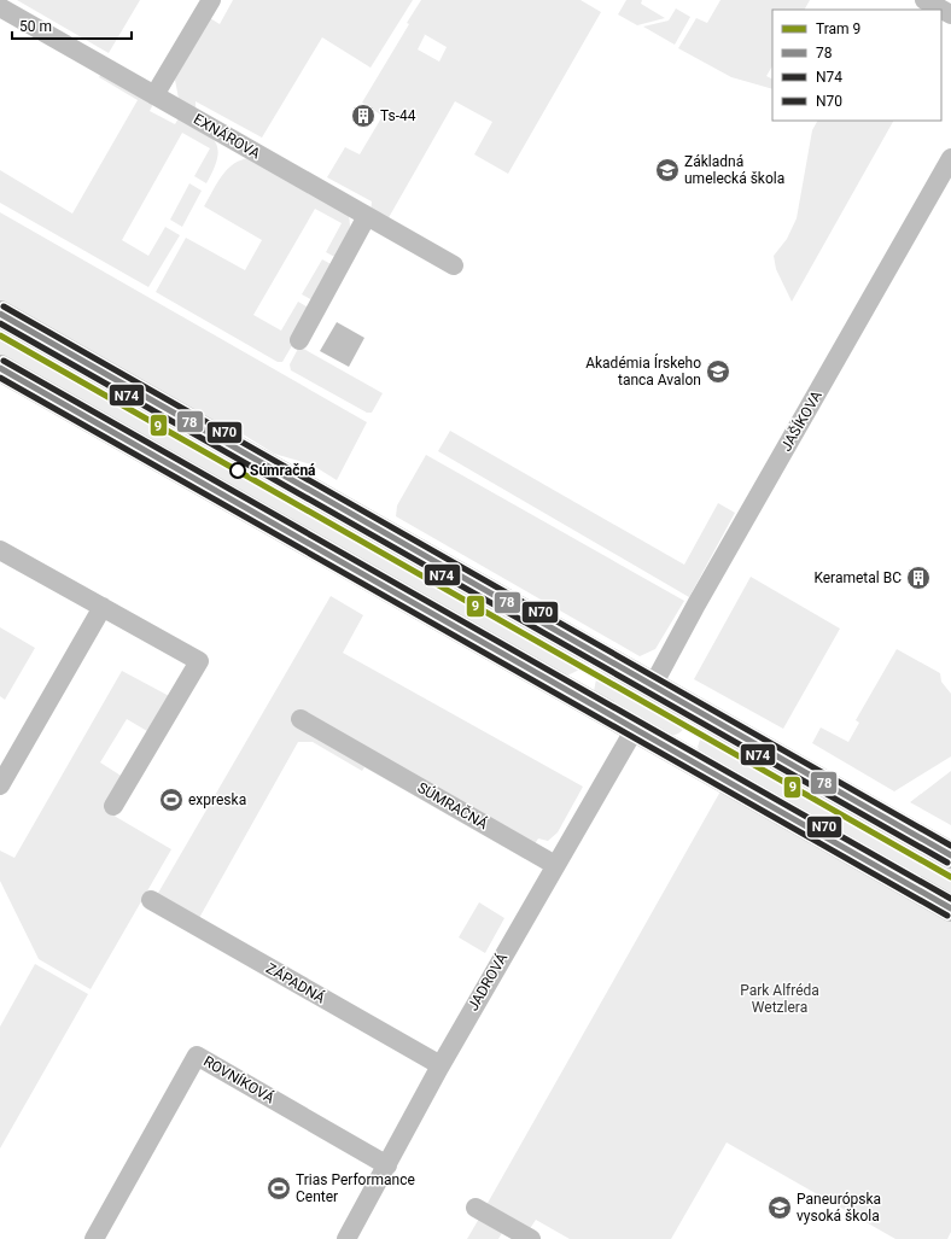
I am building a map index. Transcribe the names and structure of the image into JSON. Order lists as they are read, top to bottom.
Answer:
{
  "streets": {
    "street": [
      "EXNÁROVA",
      "JAŠÍKOVA",
      "SÚMRAČNÁ",
      "JADROVÁ",
      "ZÁPADNÁ",
      "ROVNÍKOVÁ"
    ]
  },
  "crossings": [
    ["SÚMRAČNÁ", "JADROVÁ"],
    ["JADROVÁ", "ZÁPADNÁ"],
    ["JADROVÁ", "ROVNÍKOVÁ"]
  ],
  "parks": ["Park Alfréda Wetzlera"],
  "places": {
    "building": ["Ts-44", "Kerametal BC"],
    "school or university": ["Základná umelecká škola", "Akadémia Írskeho tanca Avalon", "Рaneurópska vysoká škola"],
    "other": ["Súmračná"],
    "sports": ["expreska", "Trias Performance Center"]
  },
  "lines": [
    "transit line N70",
    "transit line 78",
    "transit line N74",
    "tram line 9"
  ],
  "legend": [
    "Tram 9",
    "78",
    "N74",
    "N70"
  ],
  "scale_bar": "50 m"
}
